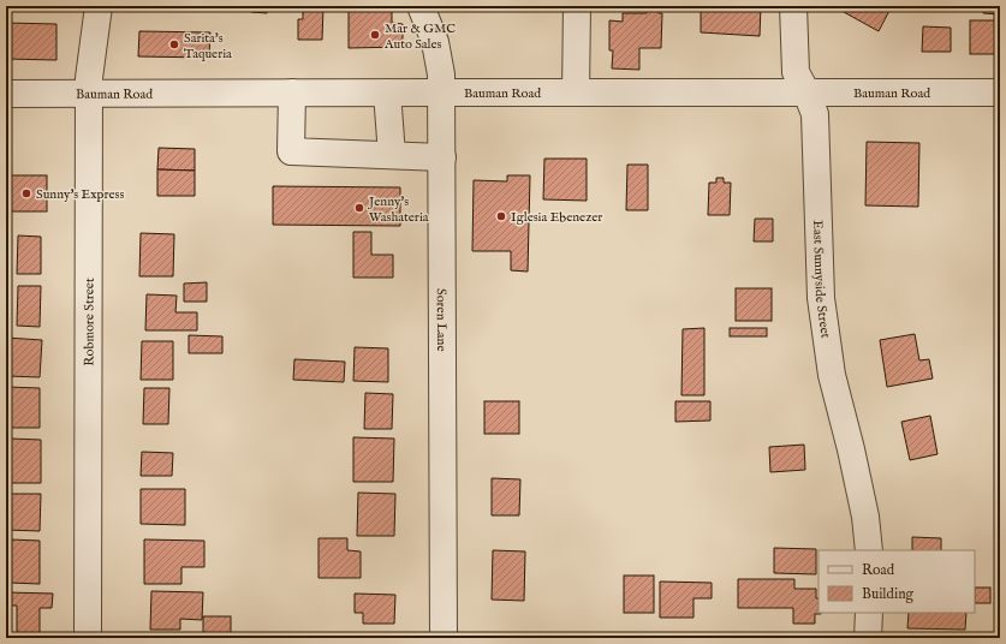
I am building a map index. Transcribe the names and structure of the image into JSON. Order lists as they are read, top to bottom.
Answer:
{
  "streets": {
    "street": [
      "Bauman Road",
      "East Sunnyside Street",
      "Soren Lane",
      "Robmore Street"
    ]
  },
  "crossings": [
    ["Bauman Road", "East Sunnyside Street"],
    ["Bauman Road", "Soren Lane"],
    ["Bauman Road", "Robmore Street"]
  ],
  "places": [
    "Mar & GMC Auto Sales",
    "Sarita's Taqueria",
    "Sunny's Express",
    "Jenny's Washateria",
    "Iglesia Ebenezer"
  ],
  "legend": ["Road", "Building"]
}
